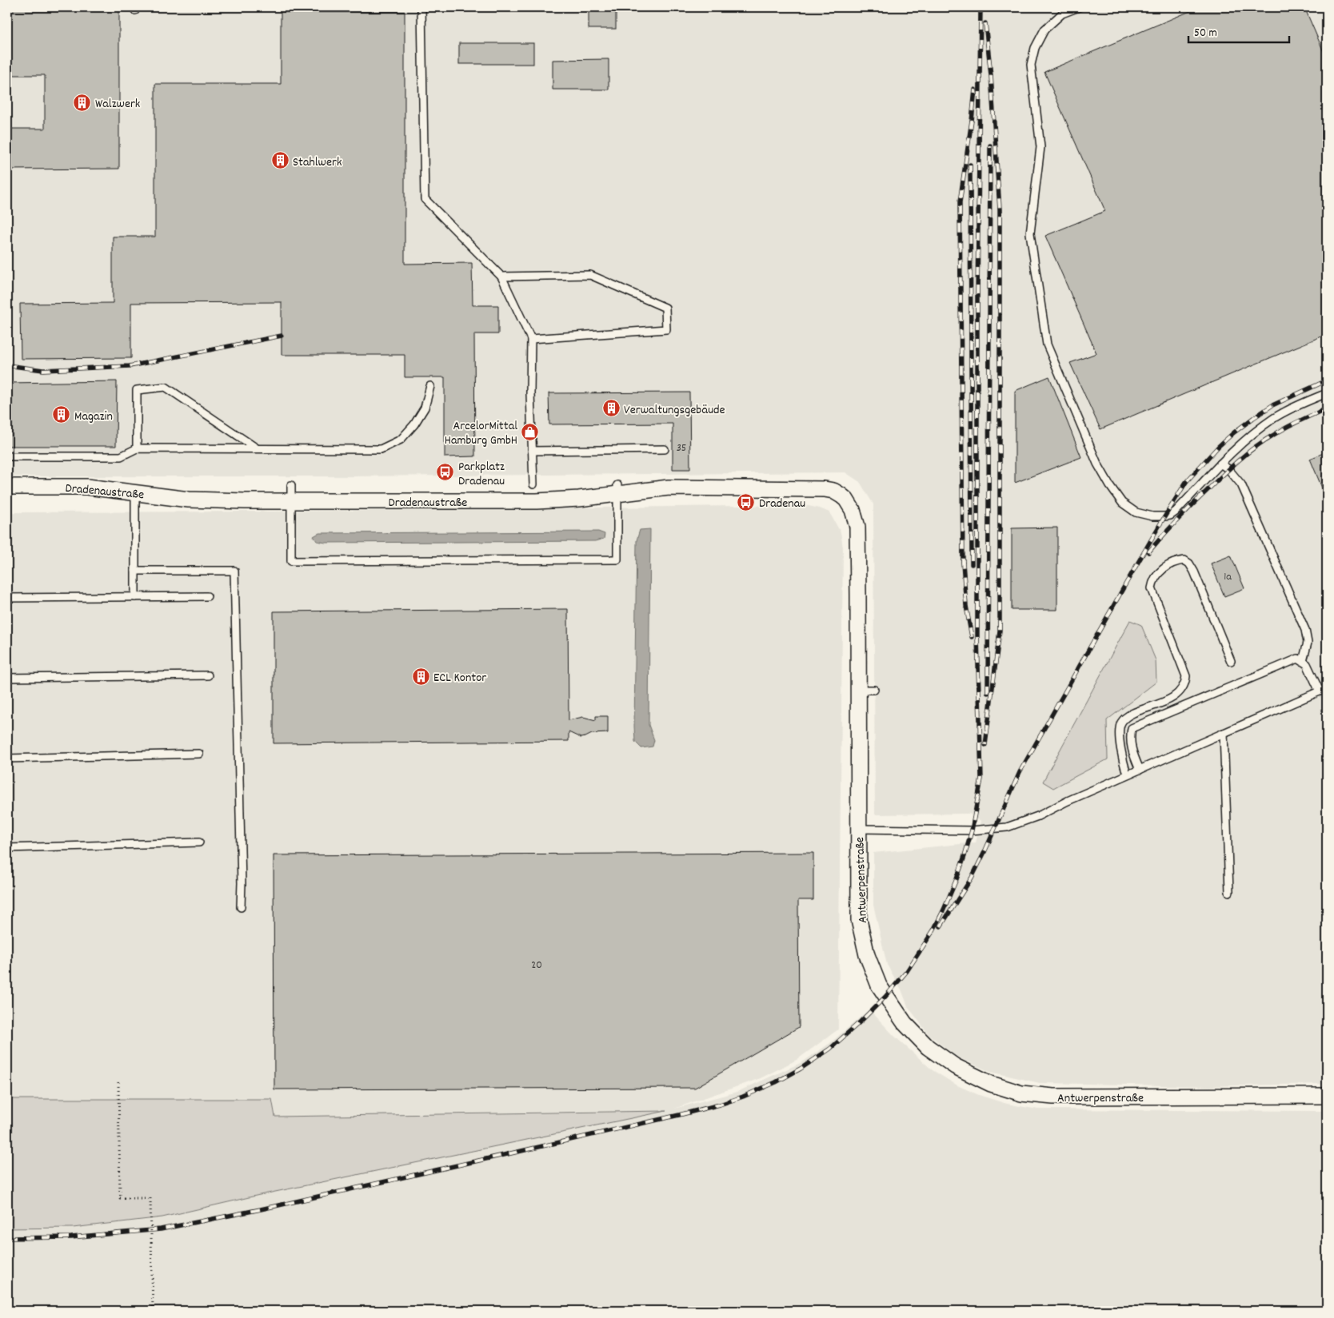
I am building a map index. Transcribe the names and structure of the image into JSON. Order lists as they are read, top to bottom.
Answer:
{
  "streets": {
    "street": ["Dradenaustraße", "Antwerpenstraße"]
  },
  "crossings": [
    ["Dradenaustraße", "Antwerpenstraße"]
  ],
  "places": {
    "building": [
      "Walzwerk",
      "Stahlwerk",
      "Verwaltungsgebäude",
      "Magazin",
      "ECL Kontor"
    ],
    "shop": ["ArcelorMittal Hamburg GmbH"],
    "bus stop": ["Parkplatz Dradenau", "Dradenau"]
  },
  "house_numbers": ["35", "1a", "20"],
  "scale_bar": "50 m"
}
